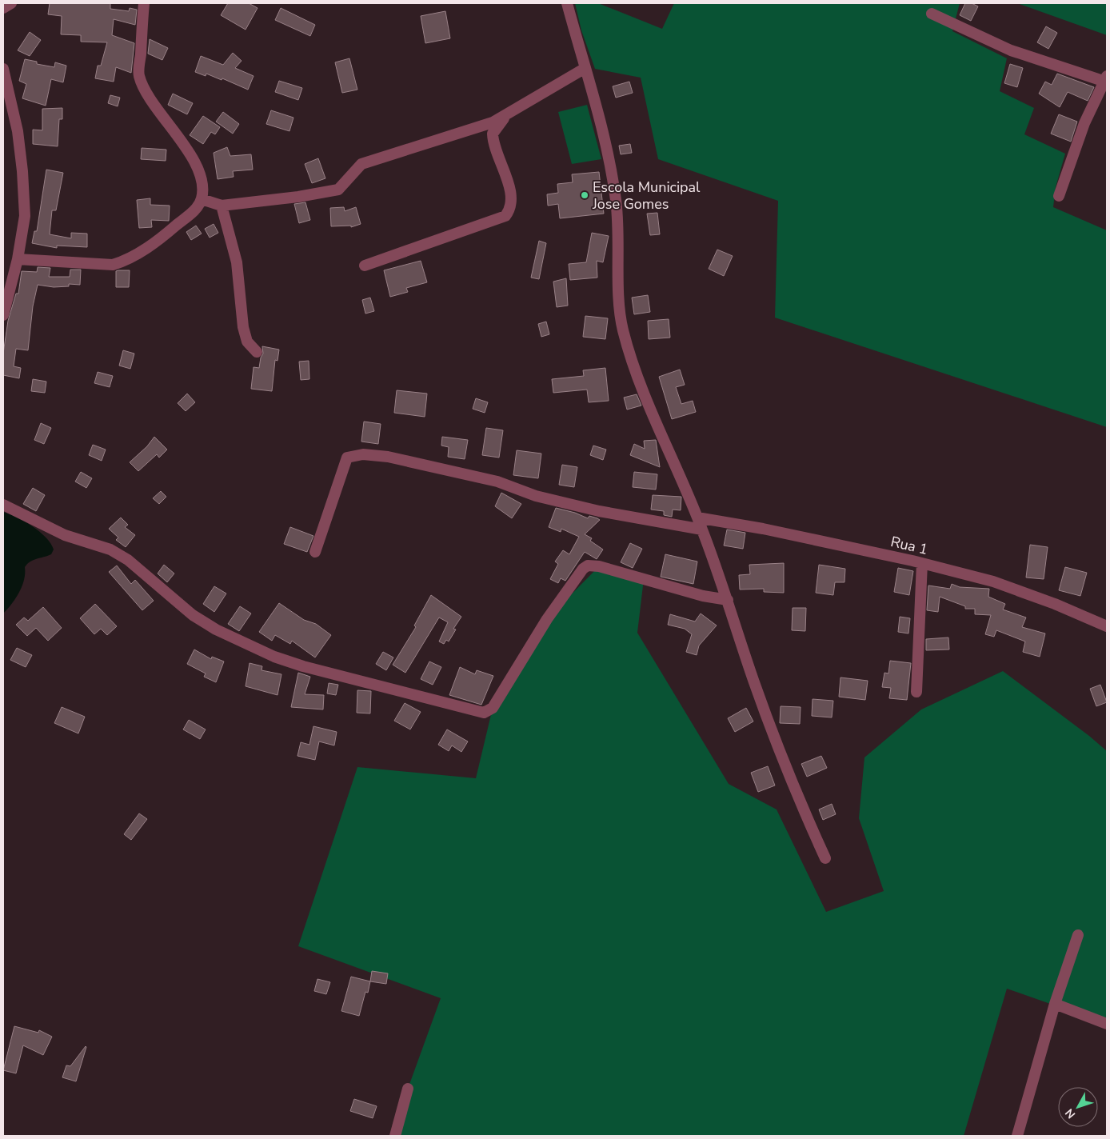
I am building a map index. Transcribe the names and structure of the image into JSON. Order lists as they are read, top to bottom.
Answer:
{
  "streets": {
    "street": ["Rua 1"]
  },
  "places": ["Escola Municipal Jose Gomes"],
  "north": "bottom left"
}
